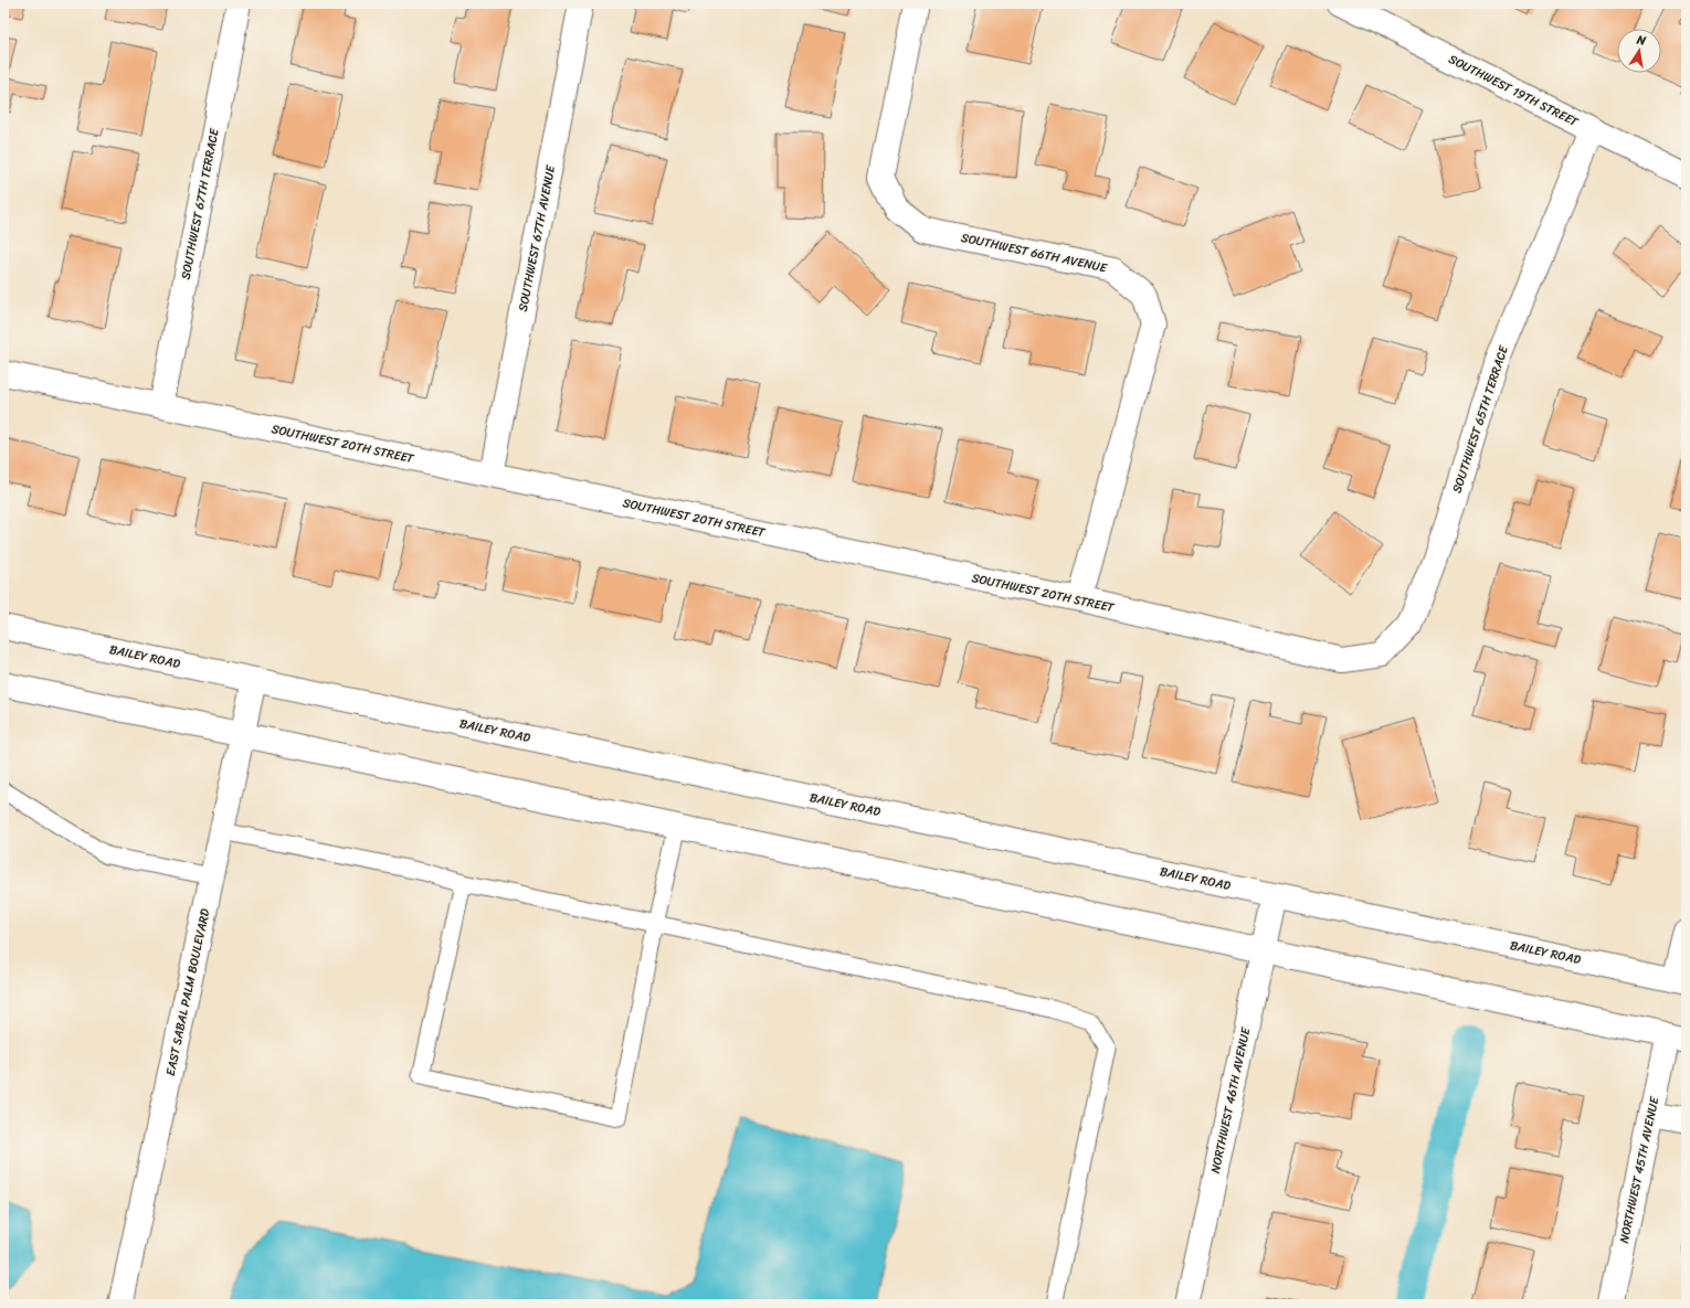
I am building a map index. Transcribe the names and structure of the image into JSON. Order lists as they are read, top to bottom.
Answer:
{
  "streets": {
    "street": [
      "SOUTHWEST 19TH STREET",
      "SOUTHWEST 67TH TERRACE",
      "SOUTHWEST 67TH AVENUE",
      "SOUTHWEST 66TH AVENUE",
      "SOUTHWEST 65TH TERRACE",
      "SOUTHWEST 20TH STREET",
      "BAILEY ROAD",
      "EAST SABAL PALM BOULEVARD",
      "NORTHWEST 46TH AVENUE",
      "NORTHWEST 45TH AVENUE"
    ]
  },
  "crossings": [
    ["SOUTHWEST 19TH STREET", "SOUTHWEST 65TH TERRACE"],
    ["SOUTHWEST 67TH TERRACE", "SOUTHWEST 20TH STREET"],
    ["SOUTHWEST 67TH AVENUE", "SOUTHWEST 20TH STREET"],
    ["SOUTHWEST 66TH AVENUE", "SOUTHWEST 20TH STREET"],
    ["SOUTHWEST 65TH TERRACE", "SOUTHWEST 20TH STREET"],
    ["BAILEY ROAD", "EAST SABAL PALM BOULEVARD"],
    ["BAILEY ROAD", "NORTHWEST 46TH AVENUE"]
  ],
  "north": "top"
}
